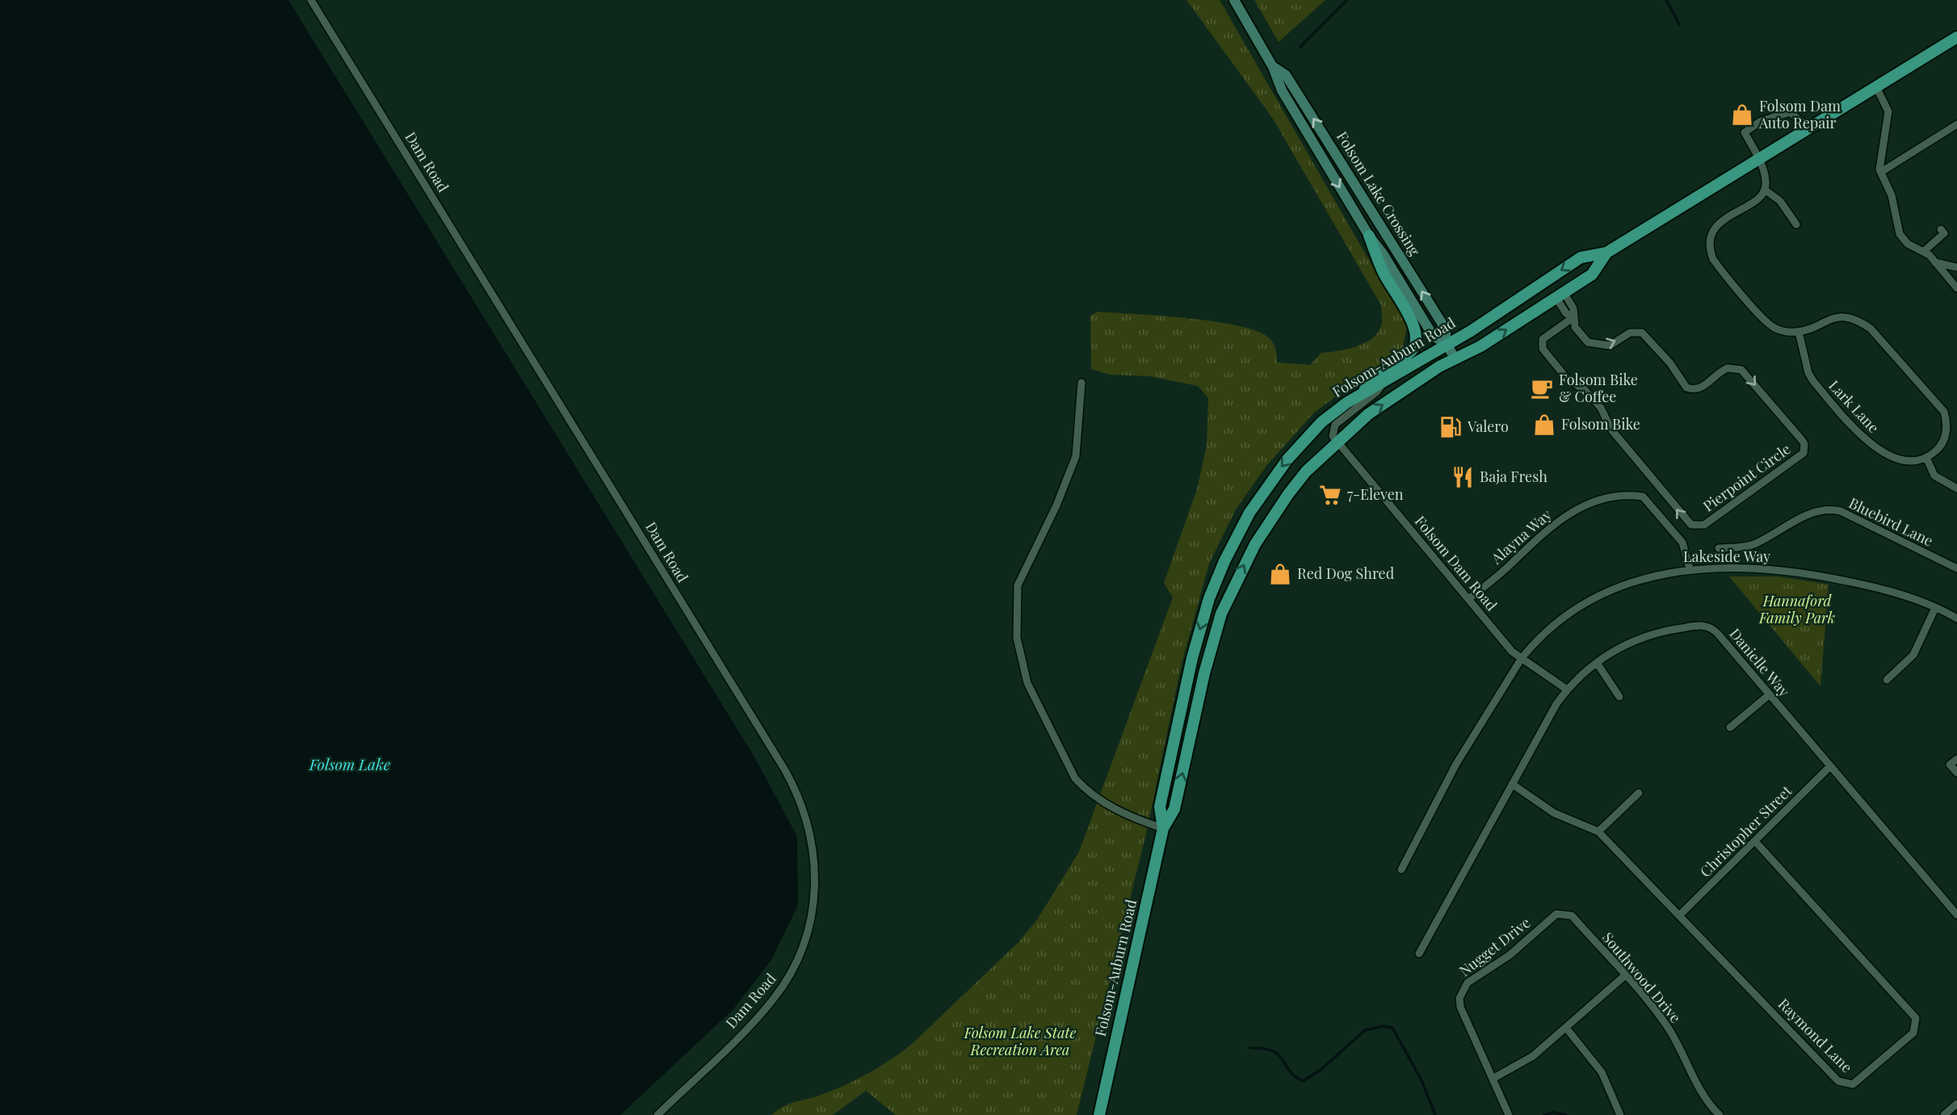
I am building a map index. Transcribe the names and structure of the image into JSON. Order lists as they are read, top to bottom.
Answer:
{
  "streets": {
    "main road": ["Folsom Lake Crossing", "Folsom-Auburn Road"],
    "street": [
      "Dam Road",
      "Lark Lane",
      "Pierpoint Circle",
      "Bluebird Lane",
      "Alayna Way",
      "Lakeside Way",
      "Folsom Dam Road",
      "Danielle Way",
      "Christopher Street",
      "Nugget Drive",
      "Southwood Drive",
      "Raymond Lane"
    ]
  },
  "crossings": [
    ["Folsom Lake Crossing", "Folsom-Auburn Road"],
    ["Folsom-Auburn Road", "Pierpoint Circle"],
    ["Folsom-Auburn Road", "Folsom Dam Road"],
    ["Alayna Way", "Lakeside Way"],
    ["Alayna Way", "Folsom Dam Road"],
    ["Lakeside Way", "Folsom Dam Road"],
    ["Folsom Dam Road", "Danielle Way"],
    ["Danielle Way", "Christopher Street"],
    ["Danielle Way", "Raymond Lane"],
    ["Christopher Street", "Raymond Lane"],
    ["Nugget Drive", "Southwood Drive"]
  ],
  "water": ["Folsom Lake"],
  "parks": ["Hannaford Family Park", "Folsom Lake State Recreation Area"],
  "places": {
    "shop": ["Folsom Dam Auto Repair", "Folsom Bike", "Red Dog Shred"],
    "cafe": ["Folsom Bike & Coffee"],
    "fuel station": ["Valero"],
    "restaurant": ["Baja Fresh"],
    "supermarket": ["7-Eleven"]
  }
}
